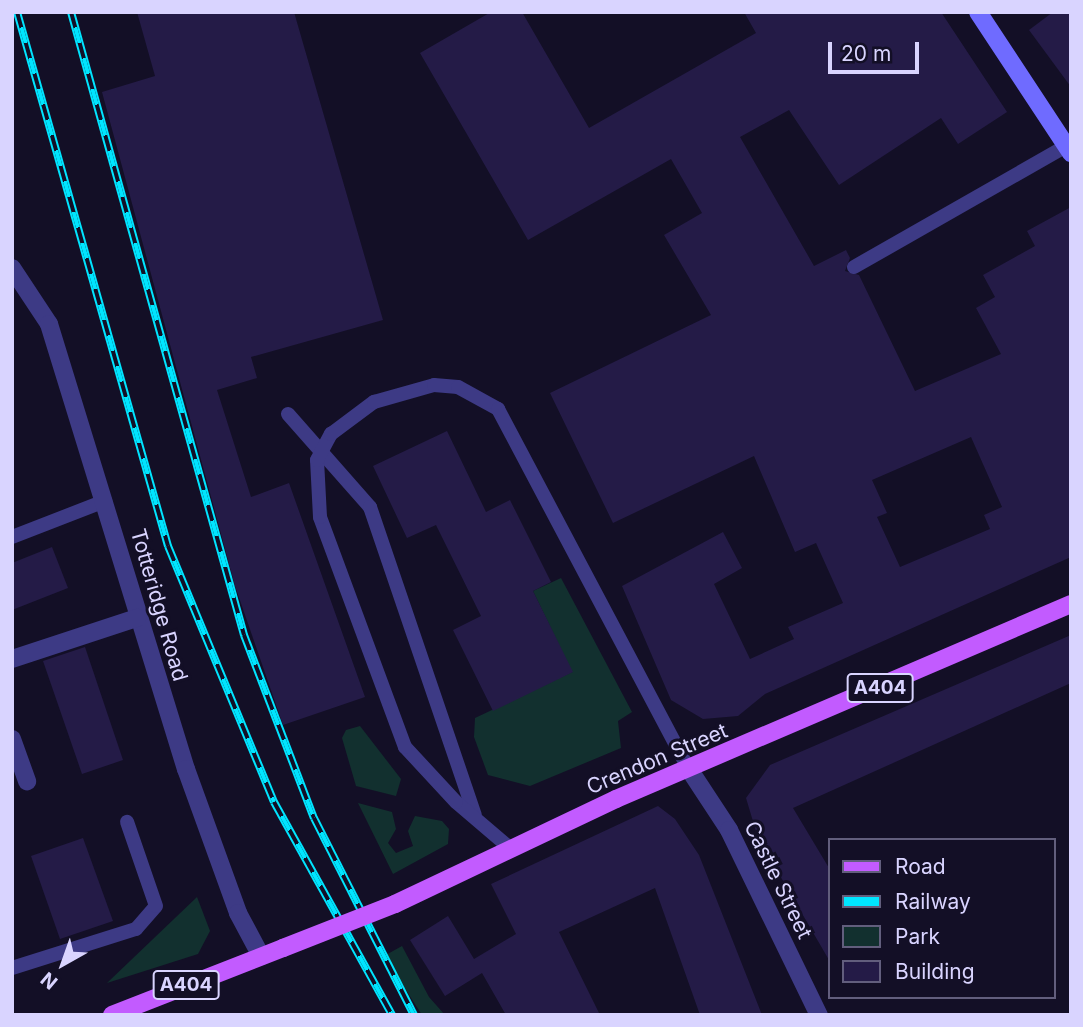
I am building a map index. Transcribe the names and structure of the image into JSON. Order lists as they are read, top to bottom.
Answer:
{
  "streets": {
    "main road": ["A404", "Crendon Street"],
    "street": ["Totteridge Road", "Castle Street"]
  },
  "crossings": [
    ["Totteridge Road", "A404"],
    ["Totteridge Road", "Crendon Street"],
    ["A404", "Crendon Street"],
    ["Crendon Street", "Castle Street"]
  ],
  "legend": [
    "Road",
    "Railway",
    "Park",
    "Building"
  ],
  "scale_bar": "20 m",
  "north": "bottom left"
}
